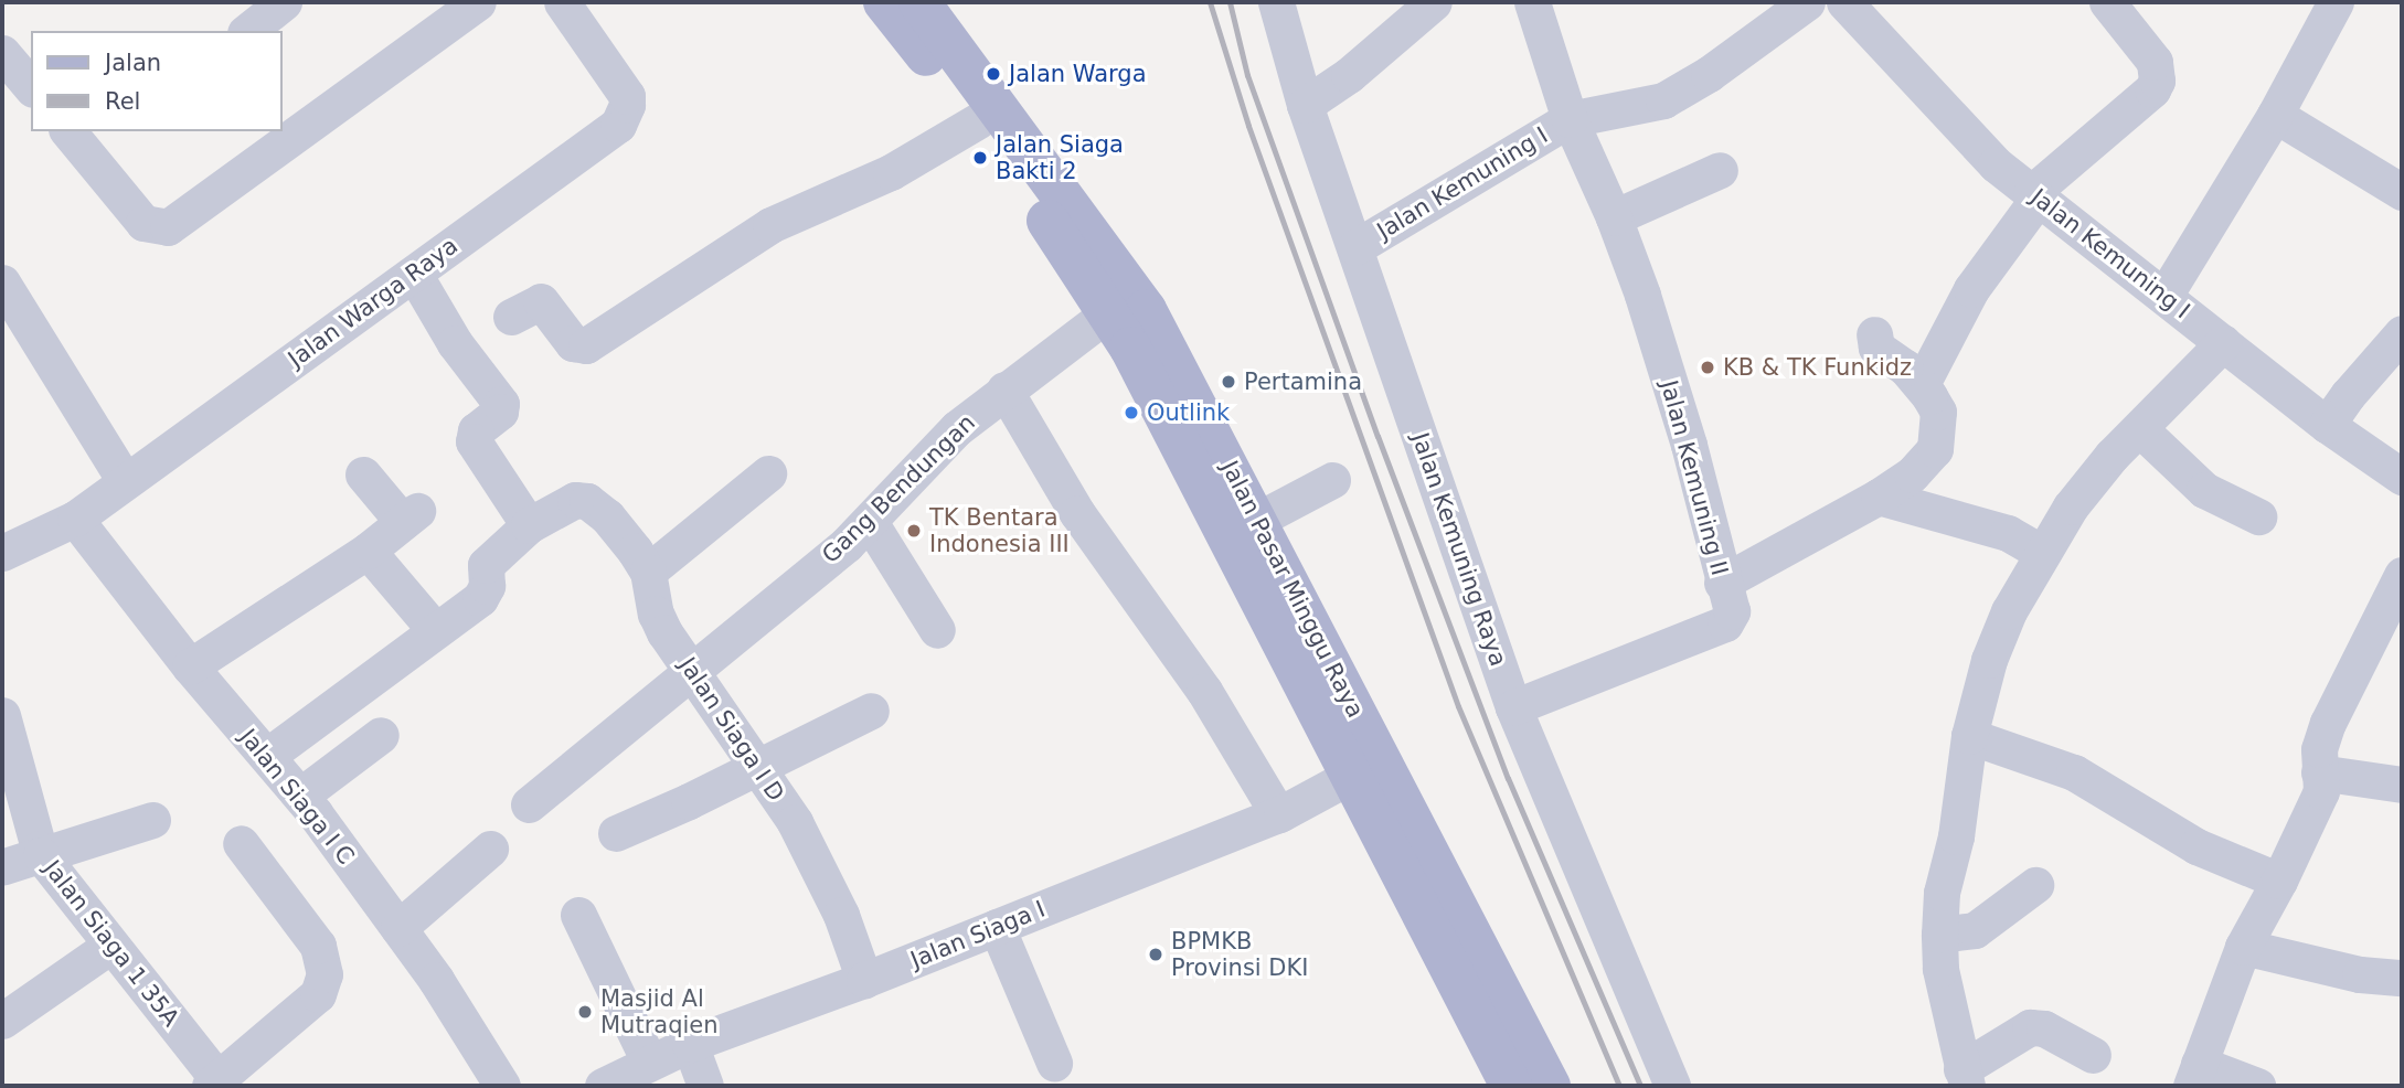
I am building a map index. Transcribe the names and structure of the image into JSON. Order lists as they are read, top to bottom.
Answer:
{
  "streets": {
    "main road": ["Jalan Pasar Minggu Raya"],
    "street": [
      "Jalan Kemuning I",
      "Jalan Warga Raya",
      "Jalan Kemuning II",
      "Gang Bendungan",
      "Jalan Kemuning Raya",
      "Jalan Siaga I D",
      "Jalan Siaga I C",
      "Jalan Siaga I",
      "Jalan Siaga 1 35A"
    ]
  },
  "crossings": [
    ["Jalan Kemuning I", "Jalan Kemuning II"],
    ["Jalan Kemuning I", "Jalan Kemuning Raya"],
    ["Jalan Warga Raya", "Jalan Siaga I C"],
    ["Jalan Kemuning II", "Jalan Kemuning Raya"],
    ["Gang Bendungan", "Jalan Pasar Minggu Raya"],
    ["Gang Bendungan", "Jalan Siaga I D"],
    ["Jalan Pasar Minggu Raya", "Jalan Siaga I"],
    ["Jalan Siaga I D", "Jalan Siaga I"]
  ],
  "places": [
    "Jalan Warga",
    "Jalan Siaga Bakti 2",
    "KB & TK Funkidz",
    "Pertamina",
    "Outlink",
    "TK Bentara Indonesia III",
    "BPMKB Provinsi DKI",
    "Masjid Al Mutraqien"
  ],
  "legend": ["Jalan", "Rel"]
}
